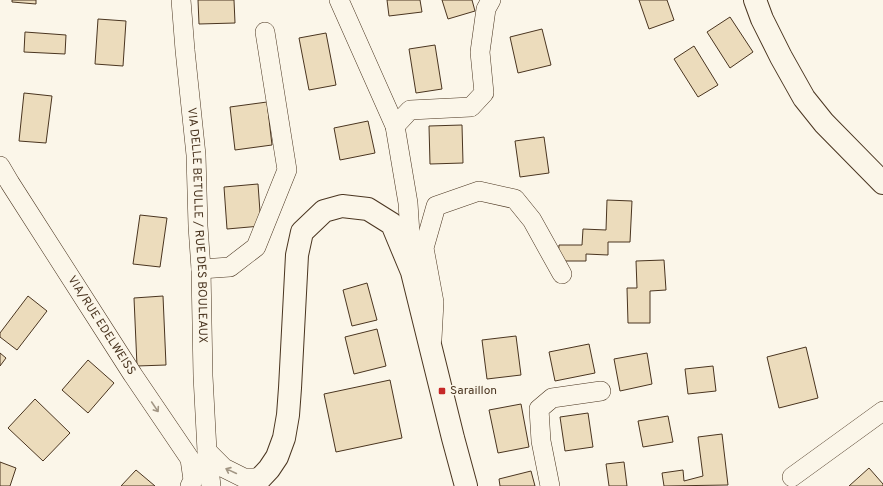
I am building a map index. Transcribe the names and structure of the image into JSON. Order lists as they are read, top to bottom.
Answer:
{
  "streets": {
    "street": ["VIA DELLE BETULLE / RUE DES BOULEAUX", "VIA/RUE EDELWEISS"]
  },
  "one_way": ["VIA/RUE EDELWEISS"],
  "places": {
    "transit": ["Saraillon"]
  }
}
